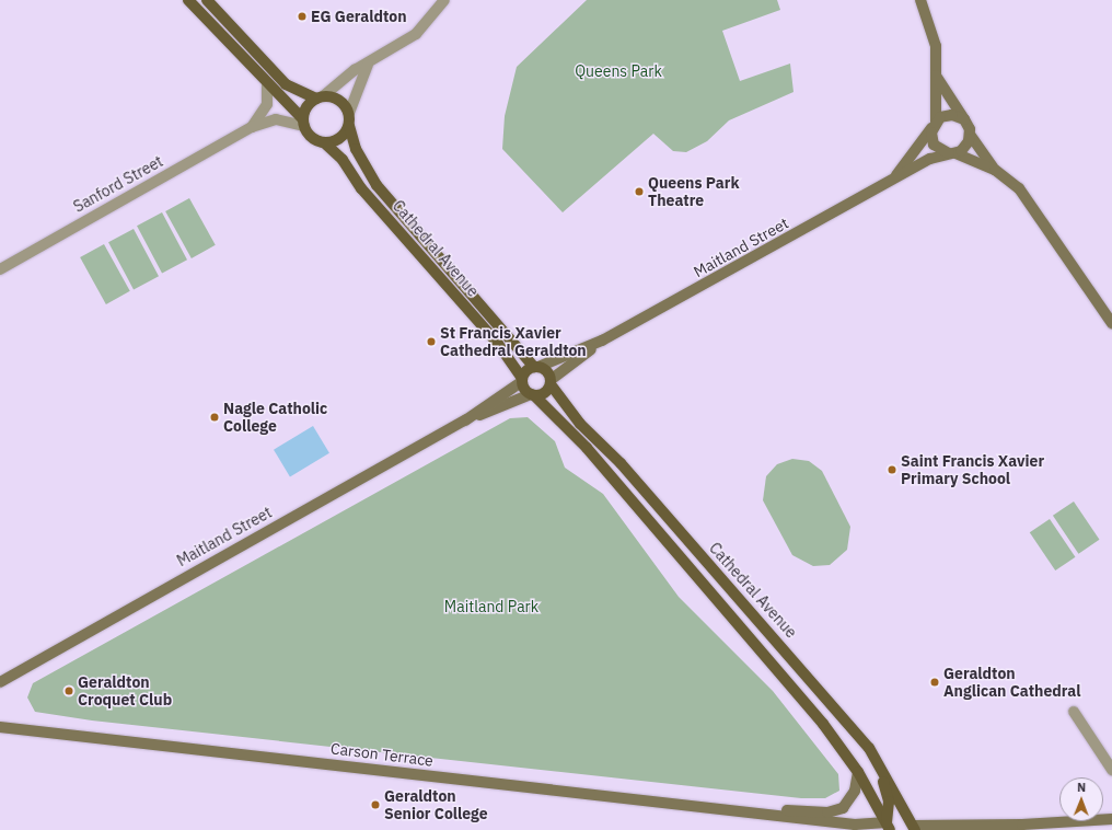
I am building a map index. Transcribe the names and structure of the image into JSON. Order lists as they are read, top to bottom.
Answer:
{
  "streets": {
    "main road": ["Maitland Street", "Cathedral Avenue", "Carson Terrace"],
    "street": ["Sanford Street"]
  },
  "crossings": [
    ["Sanford Street", "Cathedral Avenue"],
    ["Maitland Street", "Cathedral Avenue"]
  ],
  "parks": ["Queens Park", "Maitland Park"],
  "places": [
    "EG Geraldton",
    "Queens Park Theatre",
    "St Francis Xavier Cathedral Geraldton",
    "Nagle Catholic College",
    "Saint Francis Xavier Primary School",
    "Geraldton Anglican Cathedral",
    "Geraldton Croquet Club",
    "Geraldton Senior College"
  ],
  "north": "top"
}
